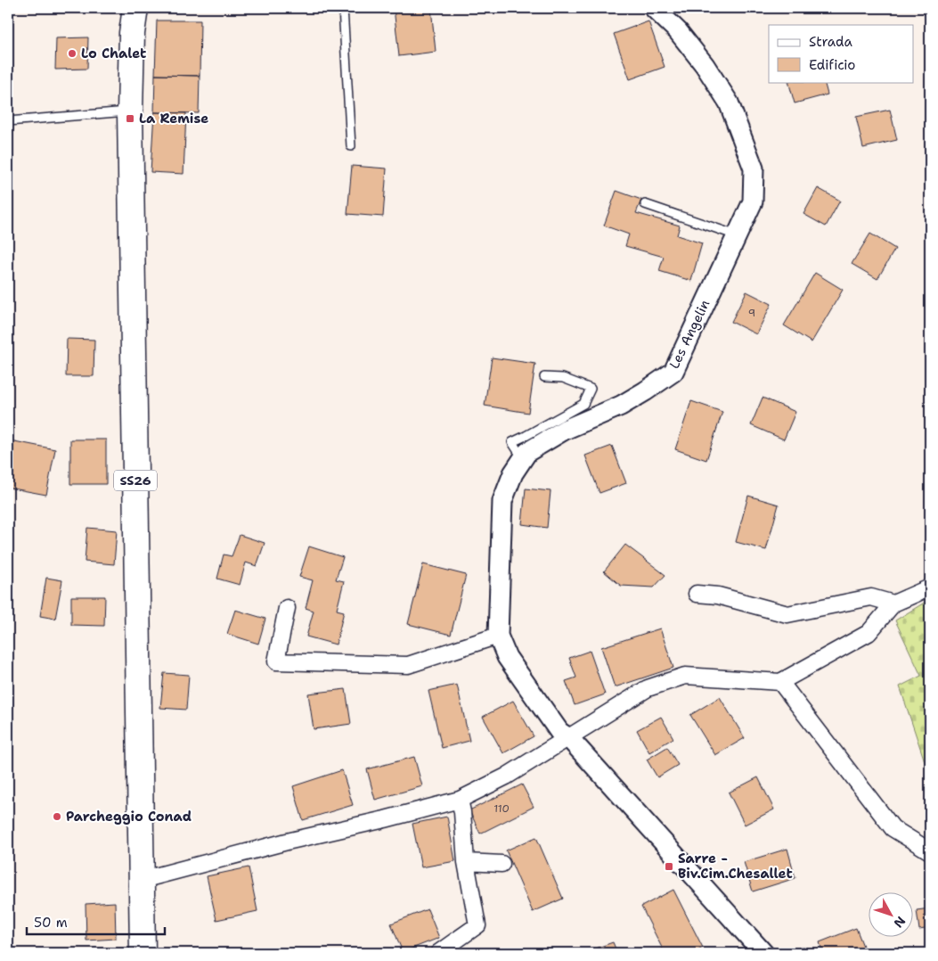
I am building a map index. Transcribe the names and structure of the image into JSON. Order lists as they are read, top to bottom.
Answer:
{
  "streets": {
    "main road": ["SS26"],
    "street": ["Les Angelin"]
  },
  "places": {
    "other": ["Lo Chalet", "Parcheggio Conad"],
    "transit": ["La Remise", "Sarre - Biv.Cim.Chesallet"]
  },
  "house_numbers": ["9", "110"],
  "legend": ["Strada", "Edificio"],
  "scale_bar": "50 m",
  "north": "bottom right"
}
